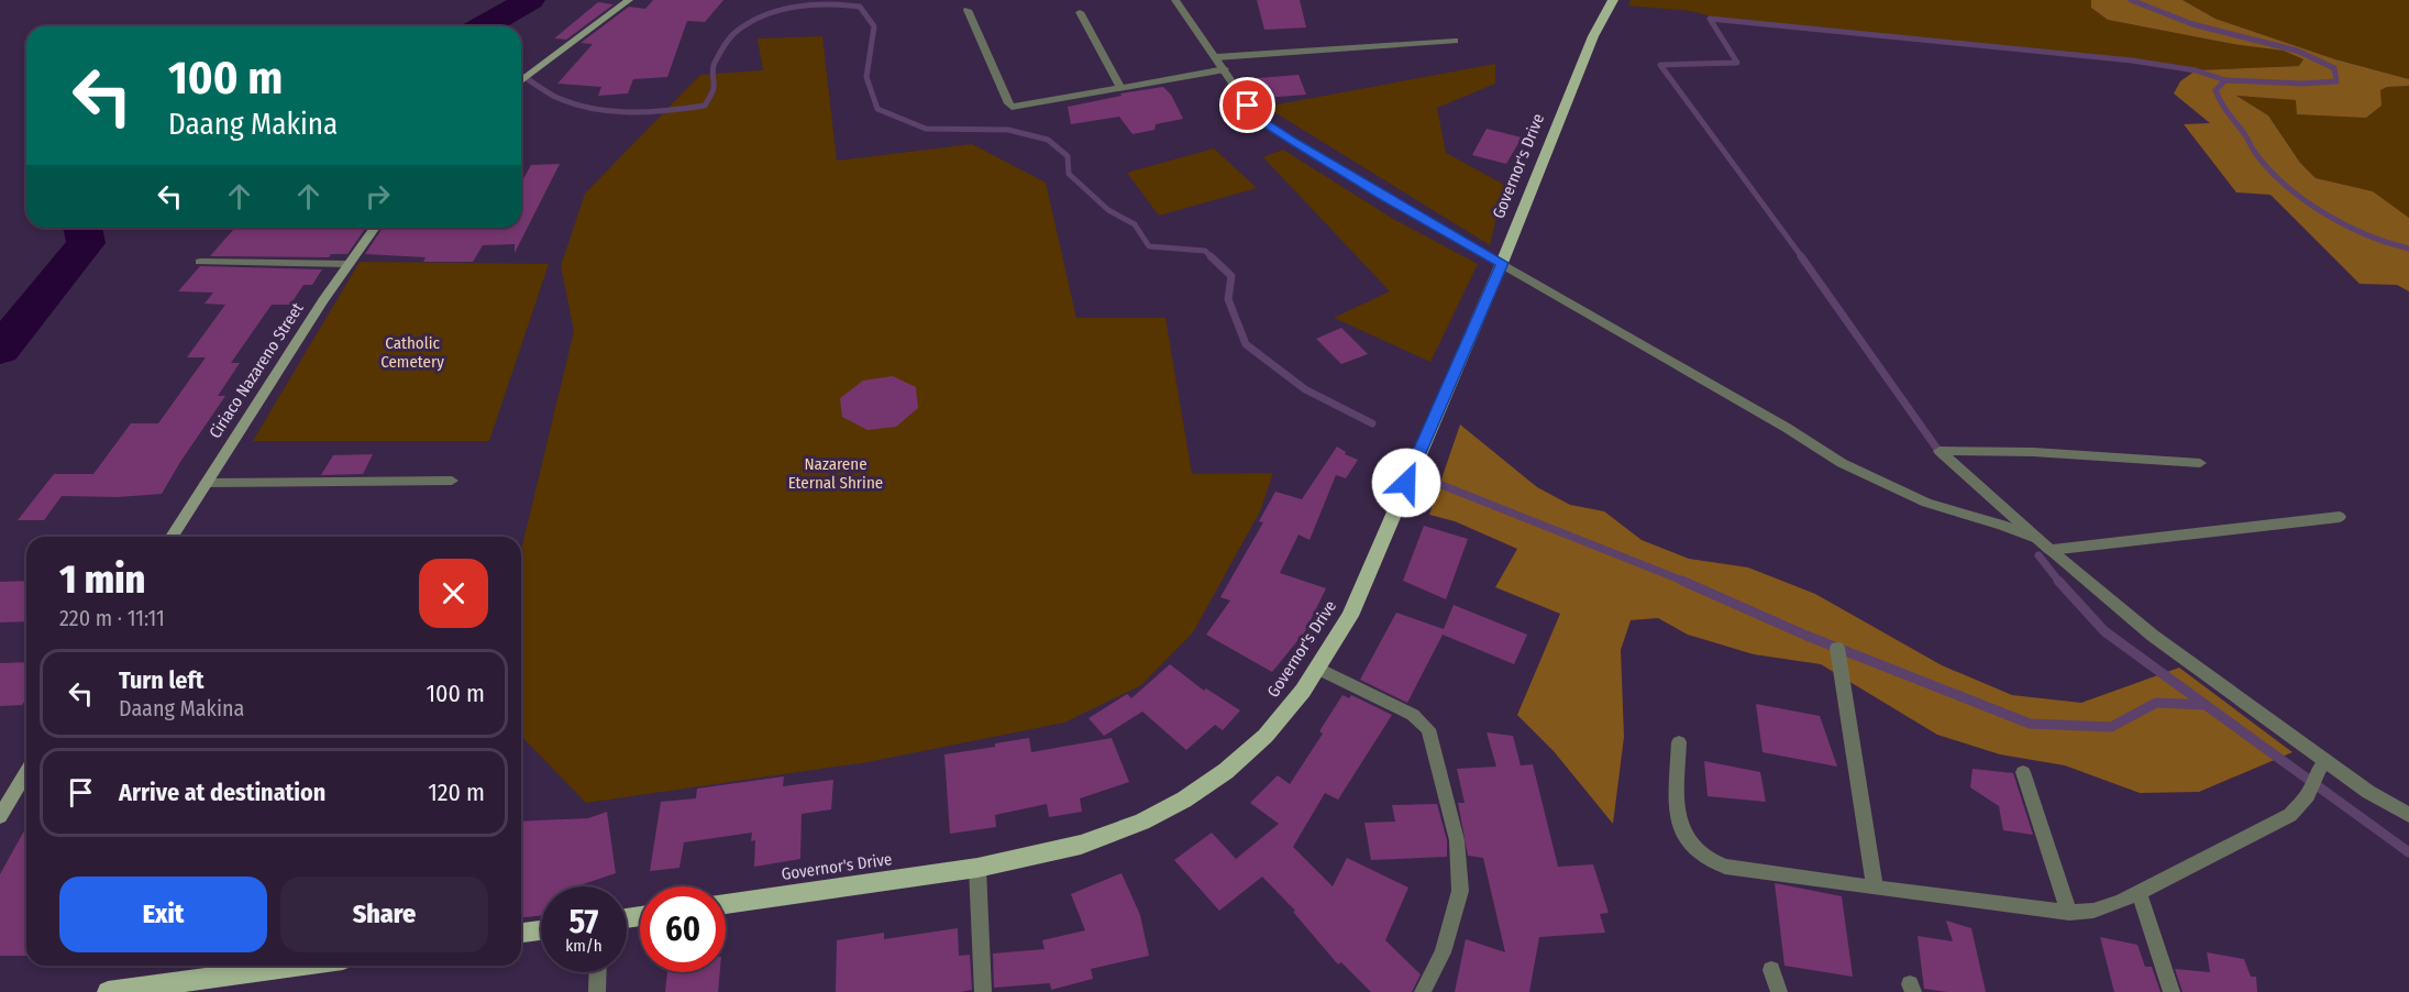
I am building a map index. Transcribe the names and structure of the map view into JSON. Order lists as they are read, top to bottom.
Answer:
{
  "streets": {
    "main road": ["Governor's Drive", "Ciriaco Nazareno Street"]
  },
  "parks": ["Catholic Cemetery", "Nazarene Eternal Shrine"],
  "page": {
    "turn": ["100 m", "Daang Makina"],
    "heading": ["1 min", "220 m · 11:11"],
    "list": [
      {
        "name": "Turn left",
        "note": "Daang Makina",
        "value": "100 m"
      },
      {
        "name": "Arrive at destination",
        "value": "120 m"
      }
    ],
    "buttons": ["Exit", "Share"],
    "speed": "57 km/h",
    "limit": "60"
  }
}
